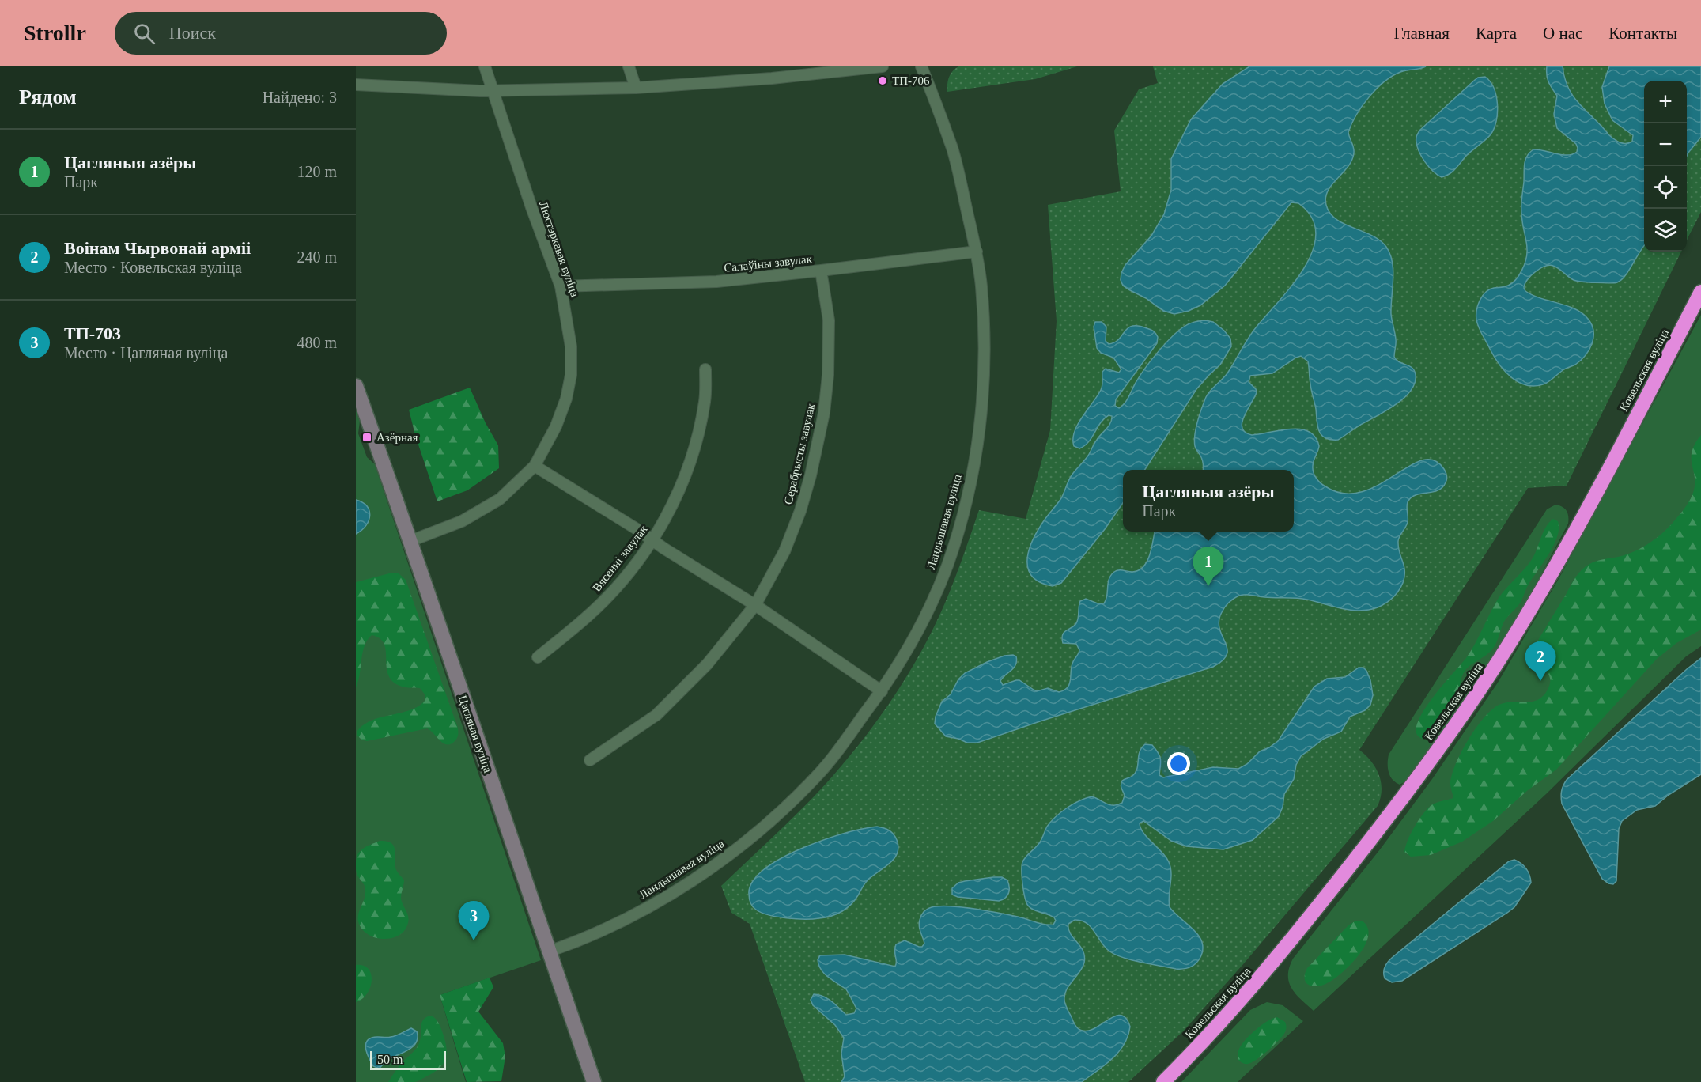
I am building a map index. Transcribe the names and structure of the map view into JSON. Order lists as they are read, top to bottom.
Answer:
{
  "streets": {
    "highway": ["Ковельская вуліца"],
    "street": [
      "Люстэркавая вуліца",
      "Салаўіны завулак",
      "Серабрысты завулак",
      "Ландышавая вуліца",
      "Вясенні завулак",
      "Цагляная вуліца"
    ]
  },
  "crossings": [
    ["Люстэркавая вуліца", "Салаўіны завулак"],
    ["Люстэркавая вуліца", "Цагляная вуліца"],
    ["Салаўіны завулак", "Серабрысты завулак"],
    ["Салаўіны завулак", "Ландышавая вуліца"],
    ["Ландышавая вуліца", "Цагляная вуліца"]
  ],
  "places": {
    "other": ["ТП-706"],
    "transit": ["Азёрная"]
  },
  "scale_bar": "50 m",
  "page": {
    "header": "Strollr",
    "search": "Поиск",
    "nav": [
      "Главная",
      "Карта",
      "О нас",
      "Контакты"
    ],
    "heading": ["Рядом", "Найдено: 3"],
    "map_buttons": ["+", "−"],
    "list": [
      {
        "mark": "1",
        "name": "Цагляныя азёры",
        "note": "Парк",
        "value": "120 m"
      },
      {
        "mark": "2",
        "name": "Воінам Чырвонай арміі",
        "note": "Место · Ковельская вуліца",
        "value": "240 m"
      },
      {
        "mark": "3",
        "name": "ТП-703",
        "note": "Место · Цагляная вуліца",
        "value": "480 m"
      }
    ],
    "popup": ["Цагляныя азёры", "Парк"],
    "pins": ["1", "2", "3"],
    "scale": "50 m"
  }
}
